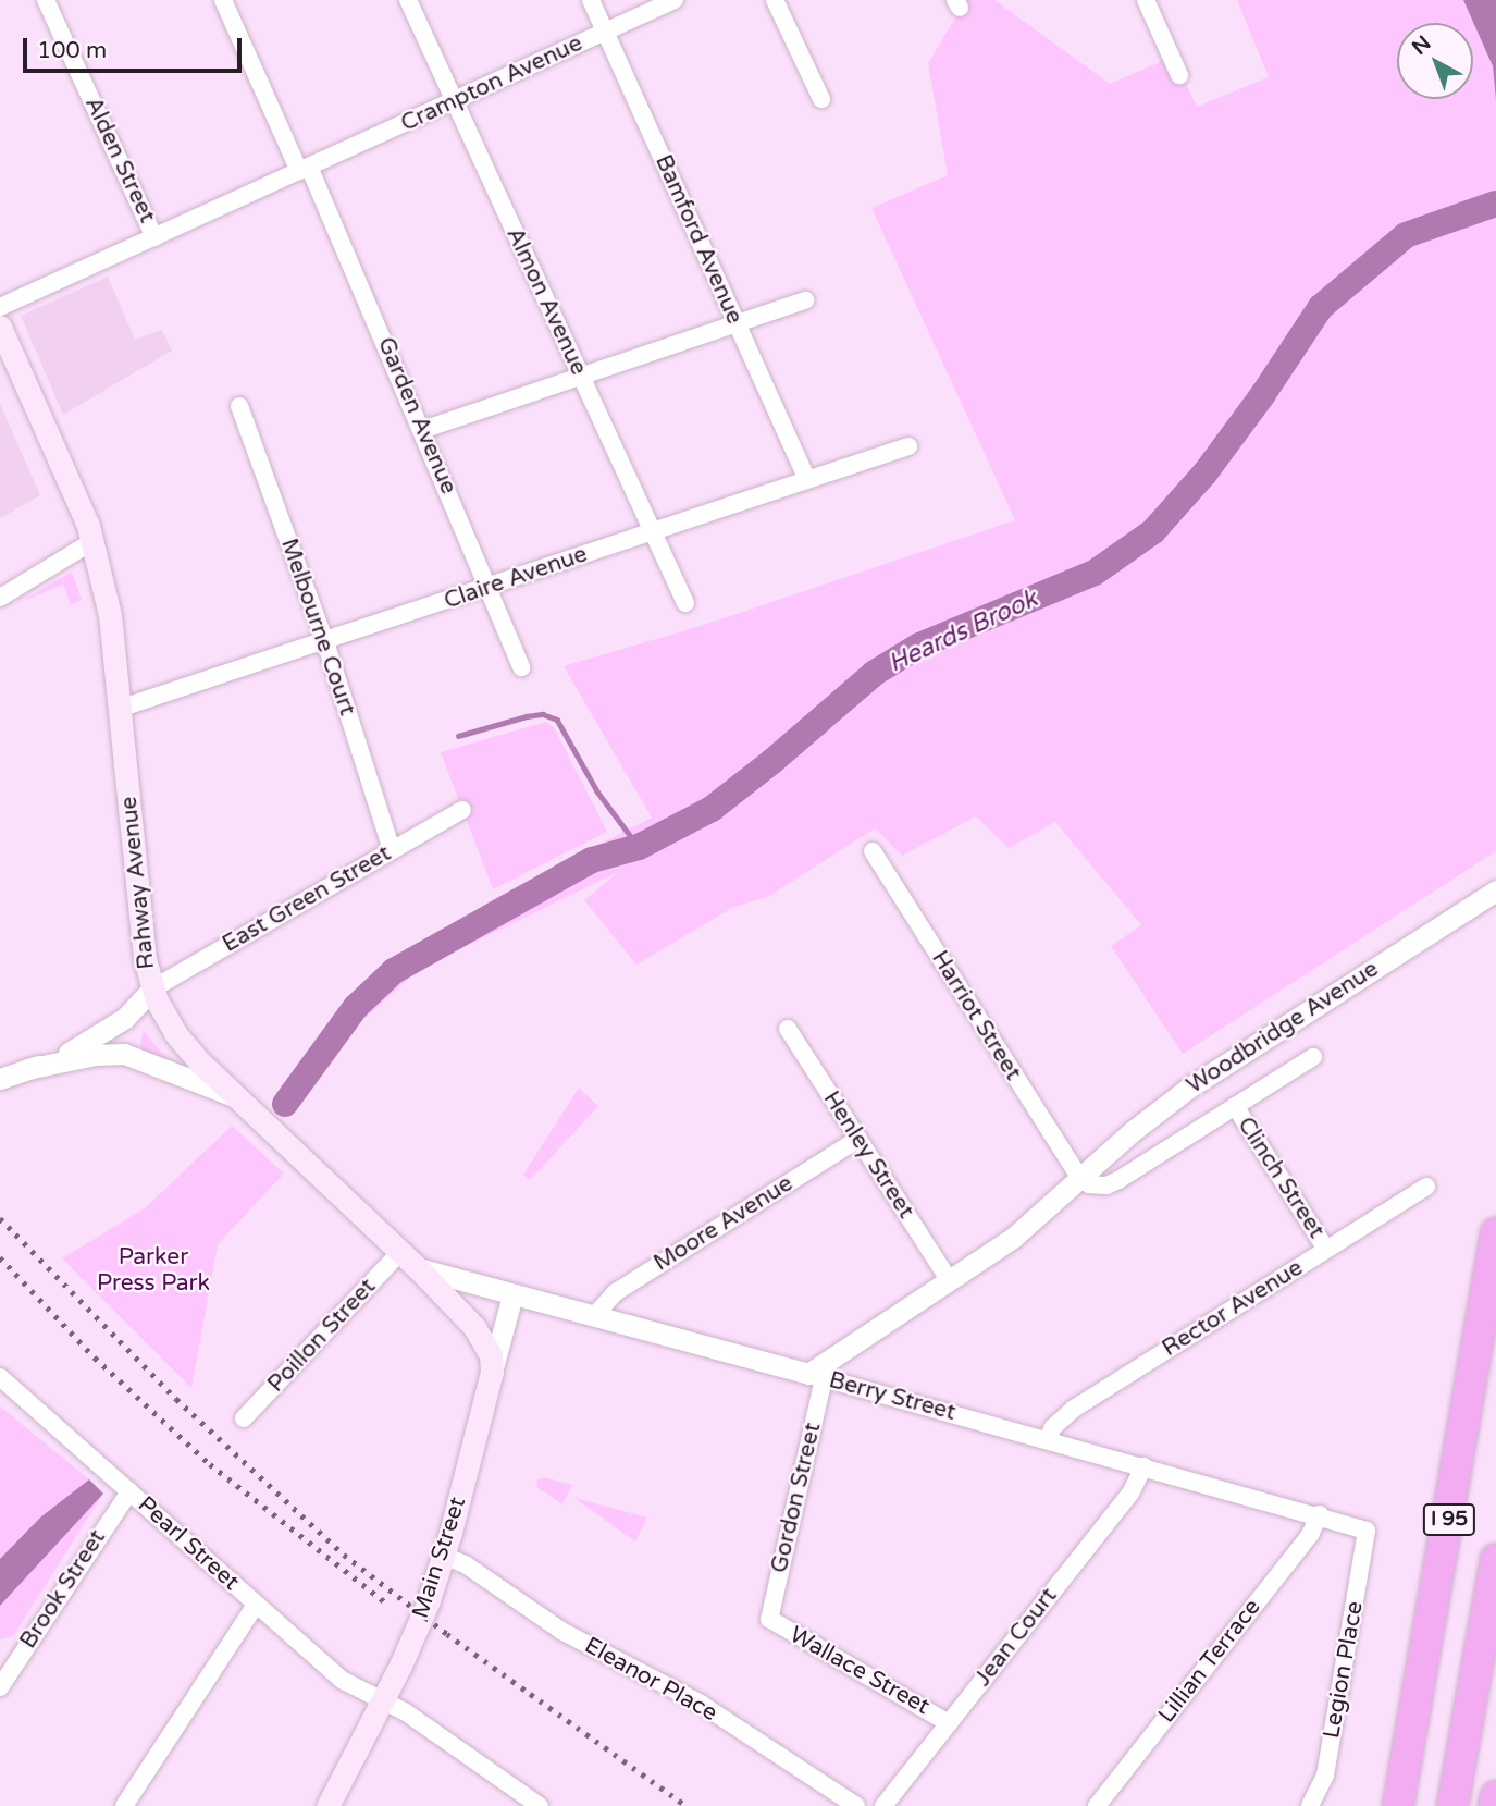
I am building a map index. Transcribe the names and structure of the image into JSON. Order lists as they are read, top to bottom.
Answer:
{
  "streets": {
    "highway": ["I 95"],
    "main road": ["Rahway Avenue", "Main Street"],
    "street": [
      "Crampton Avenue",
      "Alden Street",
      "Bamford Avenue",
      "Almon Avenue",
      "Garden Avenue",
      "Claire Avenue",
      "Melbourne Court",
      "East Green Street",
      "Harriot Street",
      "Woodbridge Avenue",
      "Henley Street",
      "Clinch Street",
      "Moore Avenue",
      "Rector Avenue",
      "Poillon Street",
      "Berry Street",
      "Gordon Street",
      "Pearl Street",
      "Brook Street",
      "Jean Court",
      "Lillian Terrace",
      "Legion Place",
      "Wallace Street",
      "Eleanor Place"
    ]
  },
  "crossings": [
    ["Crampton Avenue", "Alden Street"],
    ["Crampton Avenue", "Bamford Avenue"],
    ["Crampton Avenue", "Almon Avenue"],
    ["Crampton Avenue", "Garden Avenue"],
    ["Bamford Avenue", "Claire Avenue"],
    ["Almon Avenue", "Claire Avenue"],
    ["Garden Avenue", "Claire Avenue"],
    ["Claire Avenue", "Melbourne Court"],
    ["Claire Avenue", "Rahway Avenue"],
    ["Melbourne Court", "East Green Street"],
    ["Rahway Avenue", "East Green Street"],
    ["Rahway Avenue", "Poillon Street"],
    ["Rahway Avenue", "Berry Street"],
    ["Rahway Avenue", "Main Street"],
    ["Harriot Street", "Woodbridge Avenue"],
    ["Woodbridge Avenue", "Henley Street"],
    ["Woodbridge Avenue", "Clinch Street"],
    ["Woodbridge Avenue", "Berry Street"],
    ["Woodbridge Avenue", "Gordon Street"],
    ["Henley Street", "Moore Avenue"],
    ["Clinch Street", "Rector Avenue"],
    ["Moore Avenue", "Berry Street"],
    ["Rector Avenue", "Berry Street"],
    ["Berry Street", "Gordon Street"],
    ["Berry Street", "Main Street"],
    ["Berry Street", "Jean Court"],
    ["Berry Street", "Lillian Terrace"],
    ["Berry Street", "Legion Place"],
    ["Gordon Street", "Wallace Street"],
    ["Pearl Street", "Main Street"],
    ["Pearl Street", "Brook Street"],
    ["Main Street", "Eleanor Place"],
    ["Jean Court", "Wallace Street"]
  ],
  "water": ["Heards Brook"],
  "parks": ["Parker Press Park"],
  "scale_bar": "100 m",
  "north": "top left"
}
